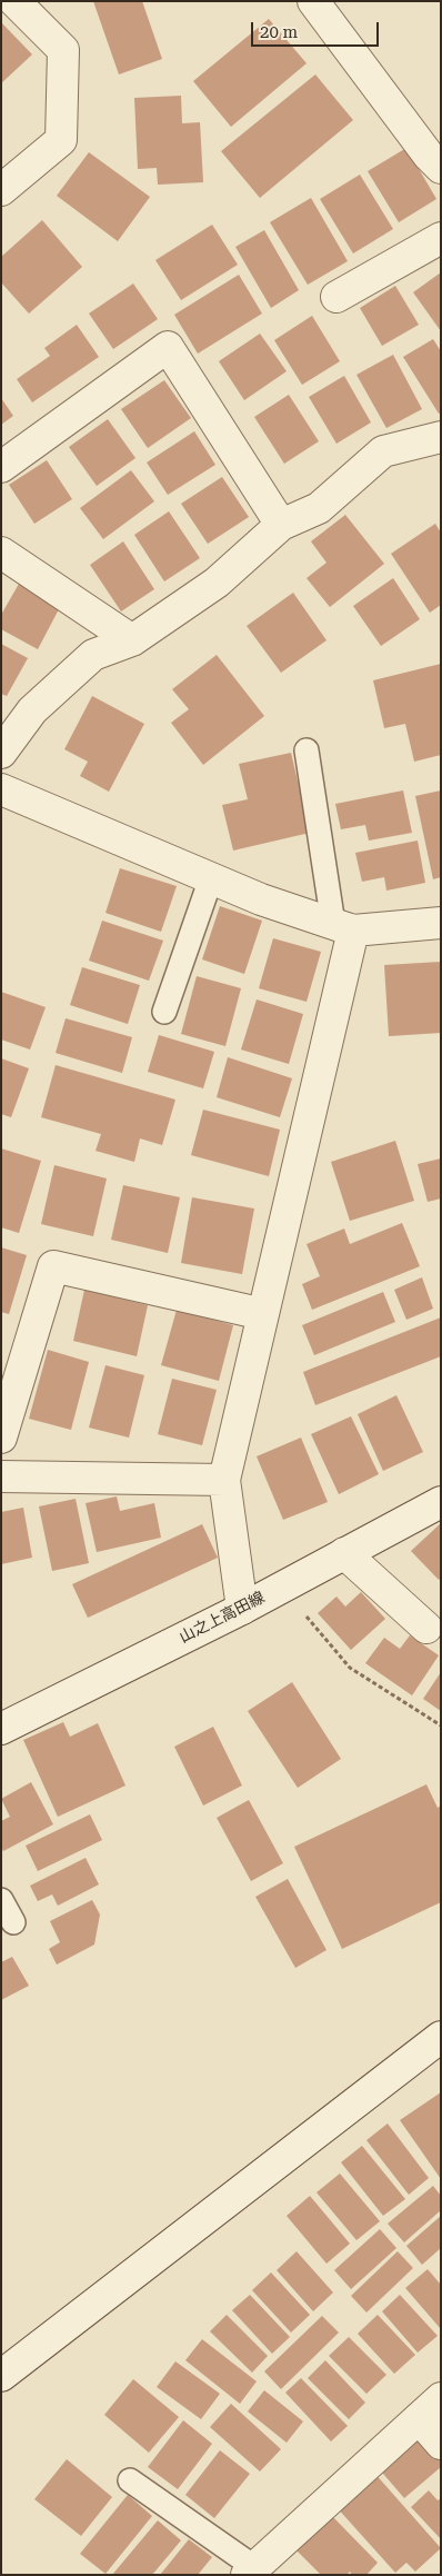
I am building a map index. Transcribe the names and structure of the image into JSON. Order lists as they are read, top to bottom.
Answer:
{
  "streets": {
    "street": ["山之上高田線"]
  },
  "scale_bar": "20 m"
}
